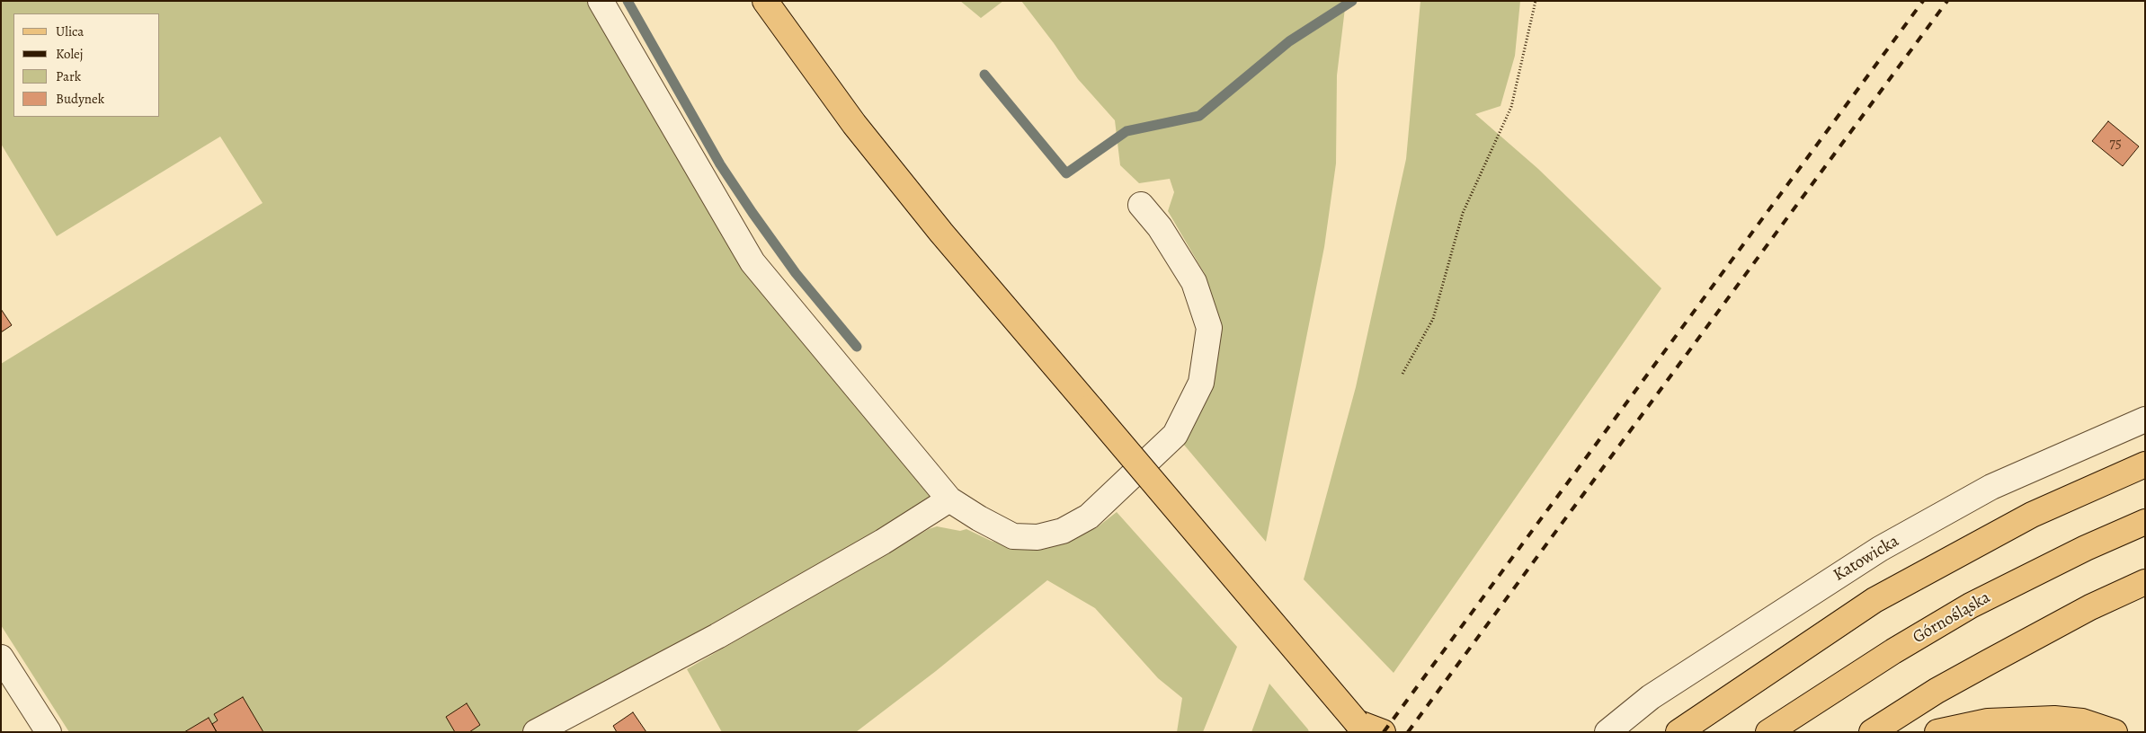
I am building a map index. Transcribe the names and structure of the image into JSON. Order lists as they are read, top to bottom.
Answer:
{
  "streets": {
    "main road": ["Górnośląska"],
    "street": ["Katowicka"]
  },
  "house_numbers": ["75"],
  "legend": [
    "Ulica",
    "Kolej",
    "Park",
    "Budynek"
  ]
}
